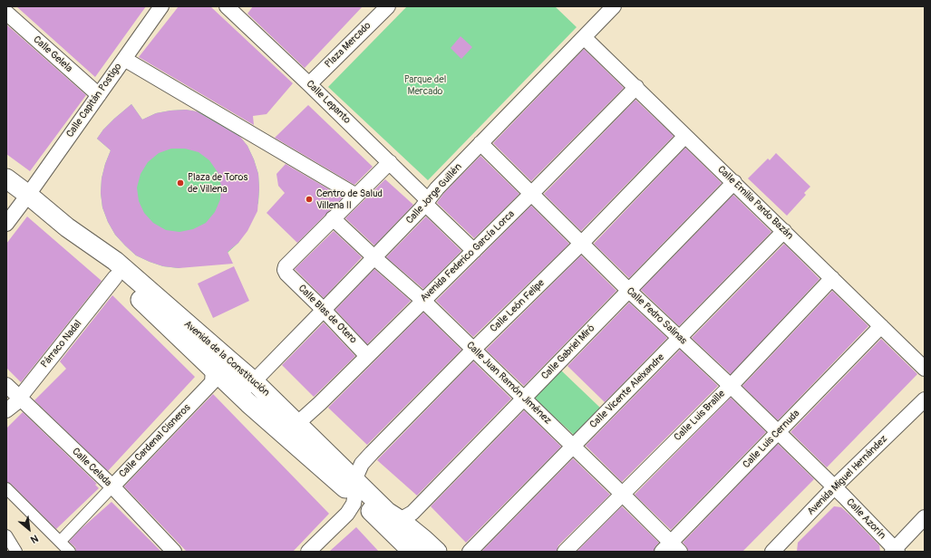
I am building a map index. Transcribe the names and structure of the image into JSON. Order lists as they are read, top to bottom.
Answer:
{
  "streets": {
    "street": [
      "Plaza Mercado",
      "Calle Gelela",
      "Calle Capitán Postigo",
      "Calle Lepanto",
      "Calle Jorge Guillén",
      "Calle Emilia Pardo Bazán",
      "Avenida Federico García Lorca",
      "Calle León Felipe",
      "Calle Blas de Otero",
      "Calle Pedro Salinas",
      "Párraco Nadal",
      "Calle Gabriel Miró",
      "Avenida de la Constitución",
      "Calle Juan Ramón Jiménez",
      "Calle Vicente Aleixandre",
      "Calle Luis Braille",
      "Calle Luis Cernuda",
      "Calle Cardenal Cisneros",
      "Calle Celada",
      "Avenida Miguel Hernández",
      "Calle Azorín"
    ]
  },
  "crossings": [
    ["Plaza Mercado", "Calle Lepanto"],
    ["Calle Gelela", "Calle Capitán Postigo"],
    ["Calle Capitán Postigo", "Avenida de la Constitución"],
    ["Calle Lepanto", "Calle Jorge Guillén"],
    ["Calle Lepanto", "Avenida Federico García Lorca"],
    ["Calle Jorge Guillén", "Calle Emilia Pardo Bazán"],
    ["Calle Jorge Guillén", "Calle Blas de Otero"],
    ["Calle Jorge Guillén", "Calle Pedro Salinas"],
    ["Calle Jorge Guillén", "Avenida de la Constitución"],
    ["Calle Jorge Guillén", "Calle Juan Ramón Jiménez"],
    ["Calle Emilia Pardo Bazán", "Avenida Federico García Lorca"],
    ["Calle Emilia Pardo Bazán", "Calle León Felipe"],
    ["Calle Emilia Pardo Bazán", "Calle Gabriel Miró"],
    ["Calle Emilia Pardo Bazán", "Calle Vicente Aleixandre"],
    ["Calle Emilia Pardo Bazán", "Calle Luis Braille"],
    ["Calle Emilia Pardo Bazán", "Calle Luis Cernuda"],
    ["Avenida Federico García Lorca", "Calle Blas de Otero"],
    ["Avenida Federico García Lorca", "Calle Pedro Salinas"],
    ["Avenida Federico García Lorca", "Avenida de la Constitución"],
    ["Avenida Federico García Lorca", "Calle Juan Ramón Jiménez"],
    ["Calle León Felipe", "Calle Pedro Salinas"],
    ["Calle León Felipe", "Avenida de la Constitución"],
    ["Calle León Felipe", "Calle Juan Ramón Jiménez"],
    ["Calle Blas de Otero", "Calle Juan Ramón Jiménez"],
    ["Calle Pedro Salinas", "Calle Gabriel Miró"],
    ["Calle Pedro Salinas", "Calle Vicente Aleixandre"],
    ["Calle Pedro Salinas", "Calle Luis Braille"],
    ["Calle Pedro Salinas", "Calle Luis Cernuda"],
    ["Calle Pedro Salinas", "Avenida Miguel Hernández"],
    ["Calle Pedro Salinas", "Calle Azorín"],
    ["Párraco Nadal", "Calle Celada"],
    ["Calle Gabriel Miró", "Avenida de la Constitución"],
    ["Calle Gabriel Miró", "Calle Juan Ramón Jiménez"],
    ["Calle Juan Ramón Jiménez", "Calle Vicente Aleixandre"],
    ["Calle Juan Ramón Jiménez", "Calle Luis Braille"],
    ["Calle Juan Ramón Jiménez", "Calle Luis Cernuda"],
    ["Calle Cardenal Cisneros", "Calle Celada"],
    ["Avenida Miguel Hernández", "Calle Azorín"]
  ],
  "parks": ["Parque del Mercado"],
  "places": ["Plaza de Toros de Villena", "Centro de Salud Villena II"],
  "north": "bottom right"
}
